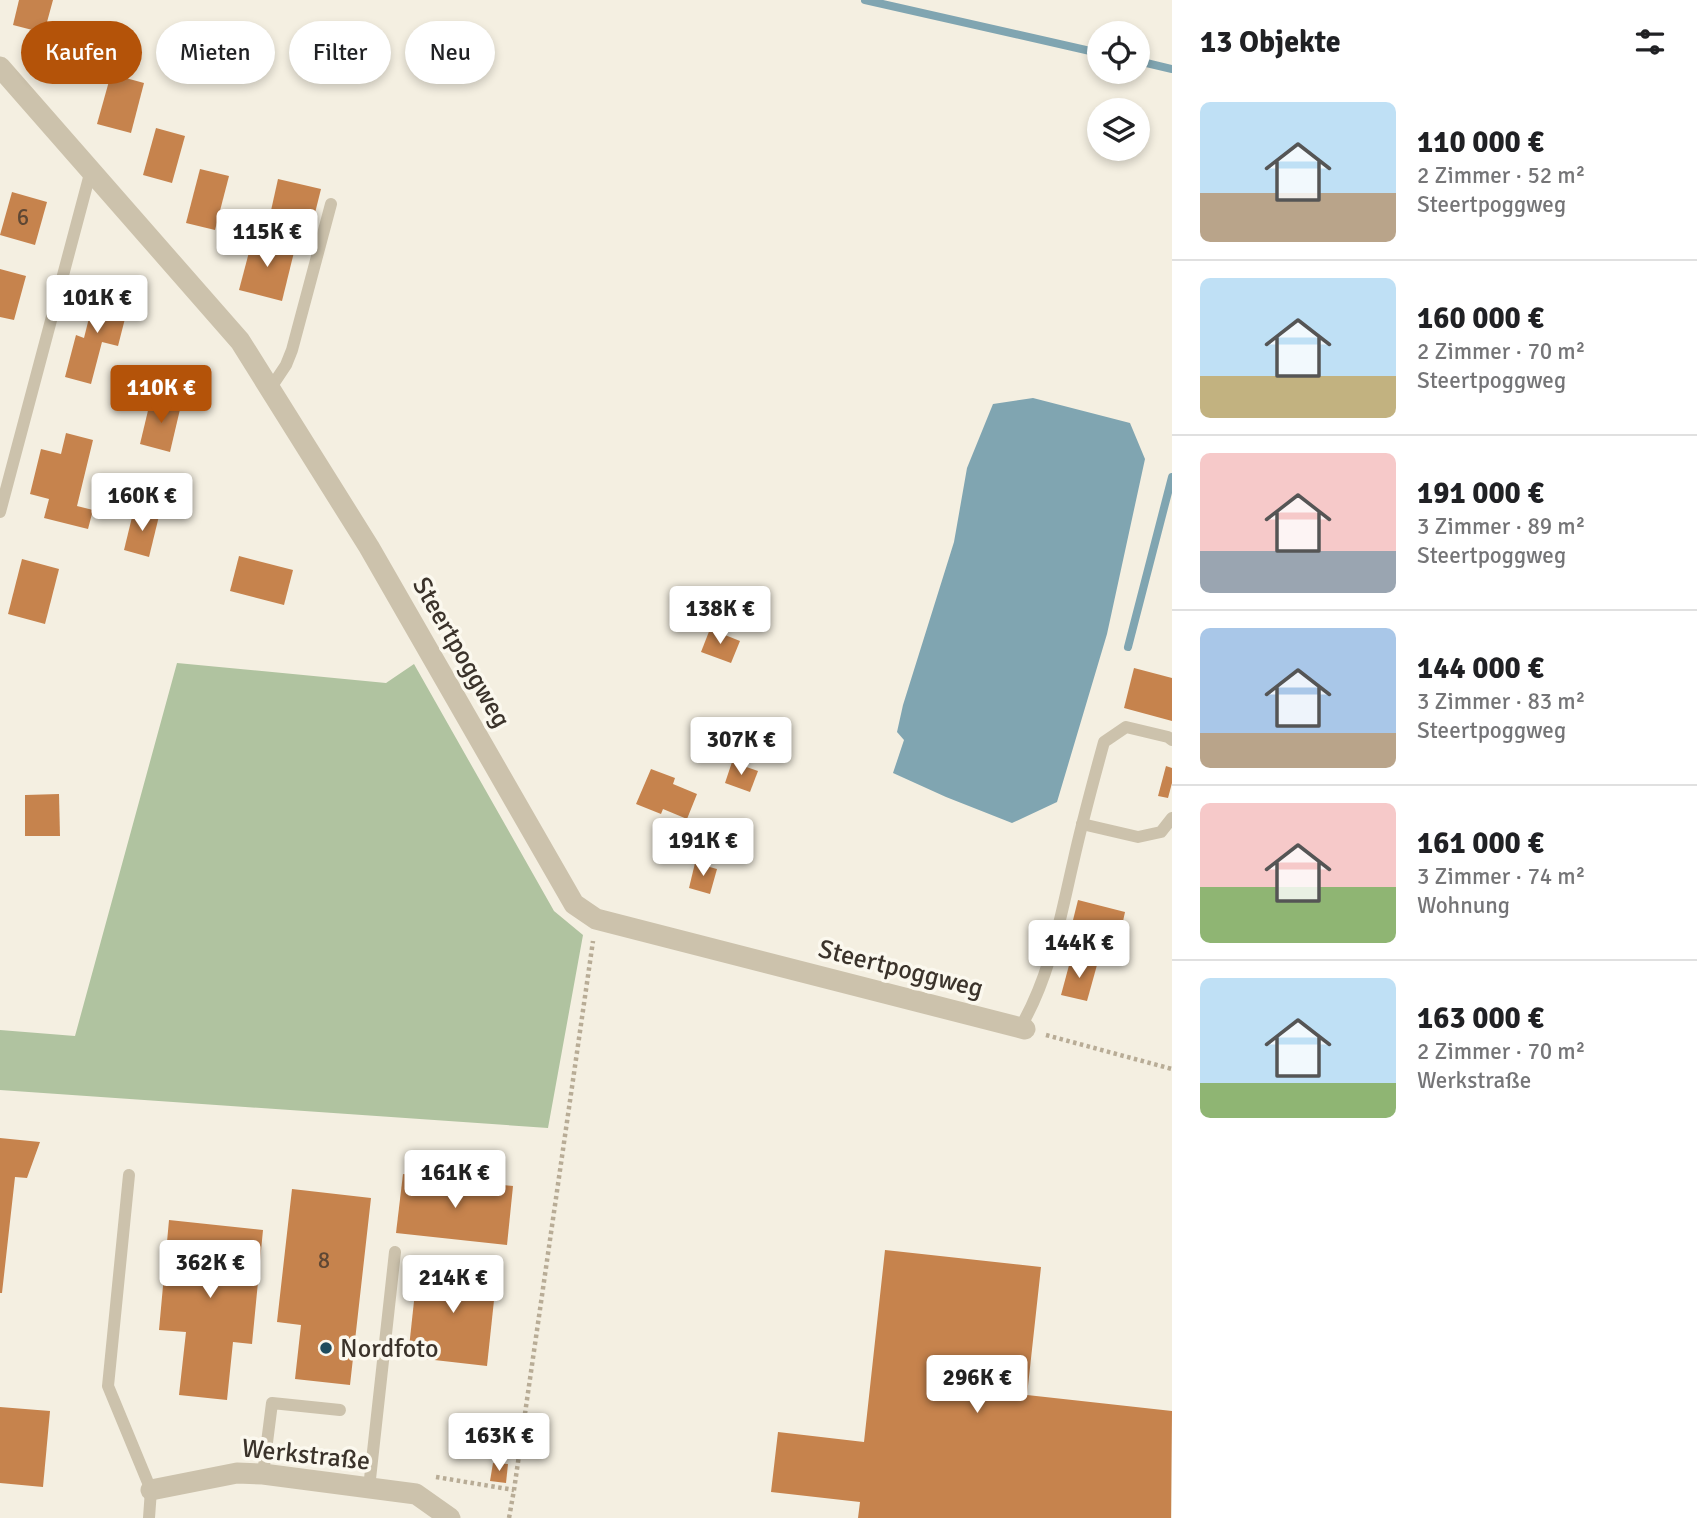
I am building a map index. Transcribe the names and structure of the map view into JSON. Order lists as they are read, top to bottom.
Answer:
{
  "streets": {
    "street": ["Steertpoggweg", "Werkstraße"]
  },
  "places": ["Nordfoto"],
  "house_numbers": ["6", "8"],
  "page": {
    "heading": "13 Objekte",
    "chip": [
      "Kaufen",
      "Mieten",
      "Filter",
      "Neu"
    ],
    "list": [
      {
        "name": "110 000 €",
        "note": "2 Zimmer · 52 m² · Steertpoggweg"
      },
      {
        "name": "160 000 €",
        "note": "2 Zimmer · 70 m² · Steertpoggweg"
      },
      {
        "name": "191 000 €",
        "note": "3 Zimmer · 89 m² · Steertpoggweg"
      },
      {
        "name": "144 000 €",
        "note": "3 Zimmer · 83 m² · Steertpoggweg"
      },
      {
        "name": "161 000 €",
        "note": "3 Zimmer · 74 m² · Wohnung"
      },
      {
        "name": "163 000 €",
        "note": "2 Zimmer · 70 m² · Werkstraße"
      }
    ],
    "price": [
      "115K €",
      "101K €",
      "110K €",
      "160K €",
      "138K €",
      "307K €",
      "191K €",
      "144K €",
      "161K €",
      "362K €",
      "214K €",
      "296K €",
      "163K €"
    ]
  }
}
